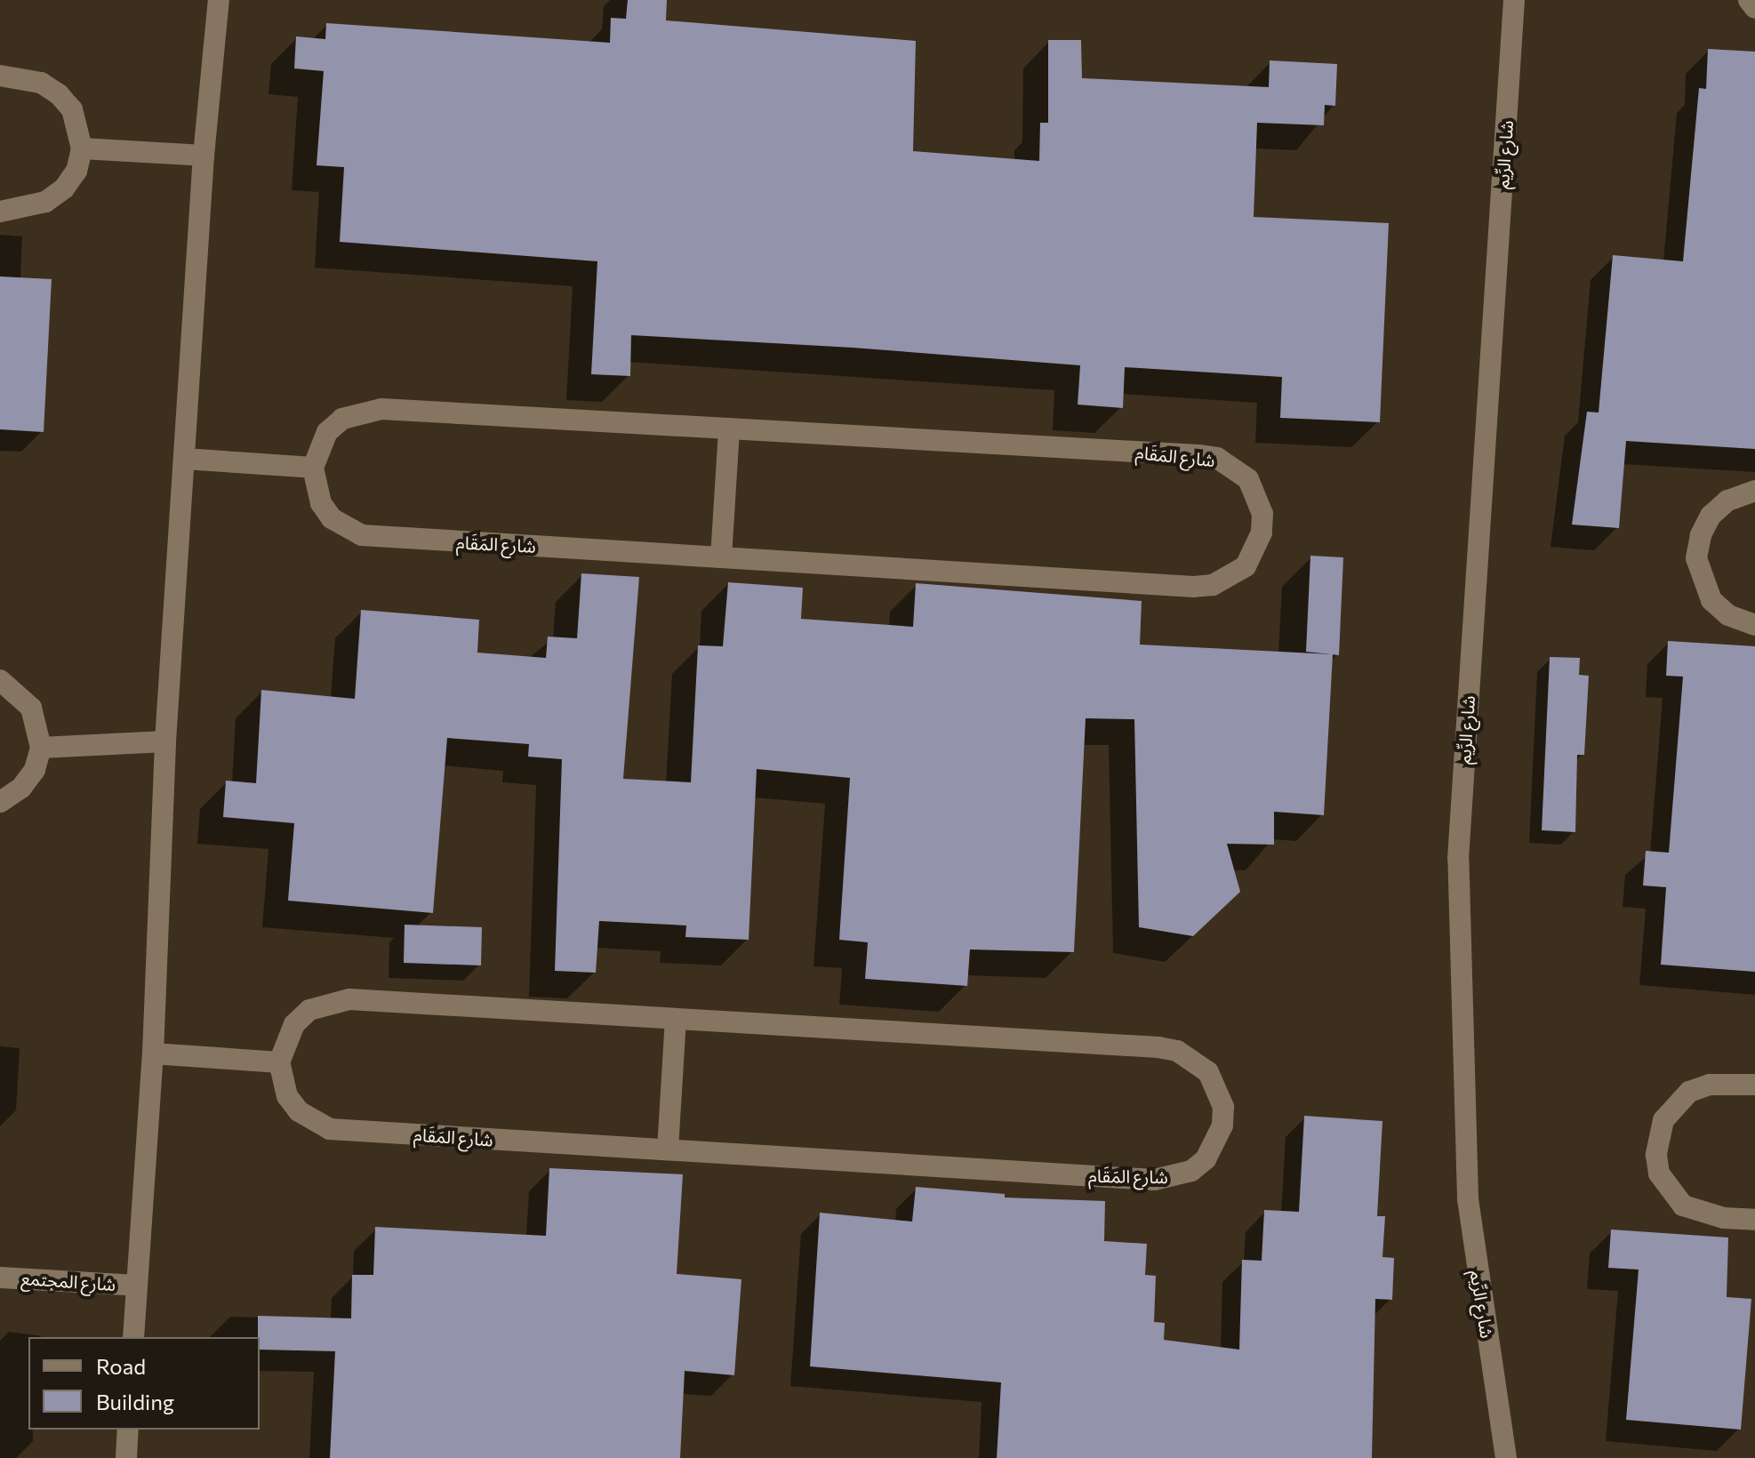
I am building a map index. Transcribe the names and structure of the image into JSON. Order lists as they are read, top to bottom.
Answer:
{
  "streets": {
    "street": ["شارع الرِّيم", "شارع المَقَام", "شارع المجتمع"]
  },
  "legend": ["Road", "Building"]
}
